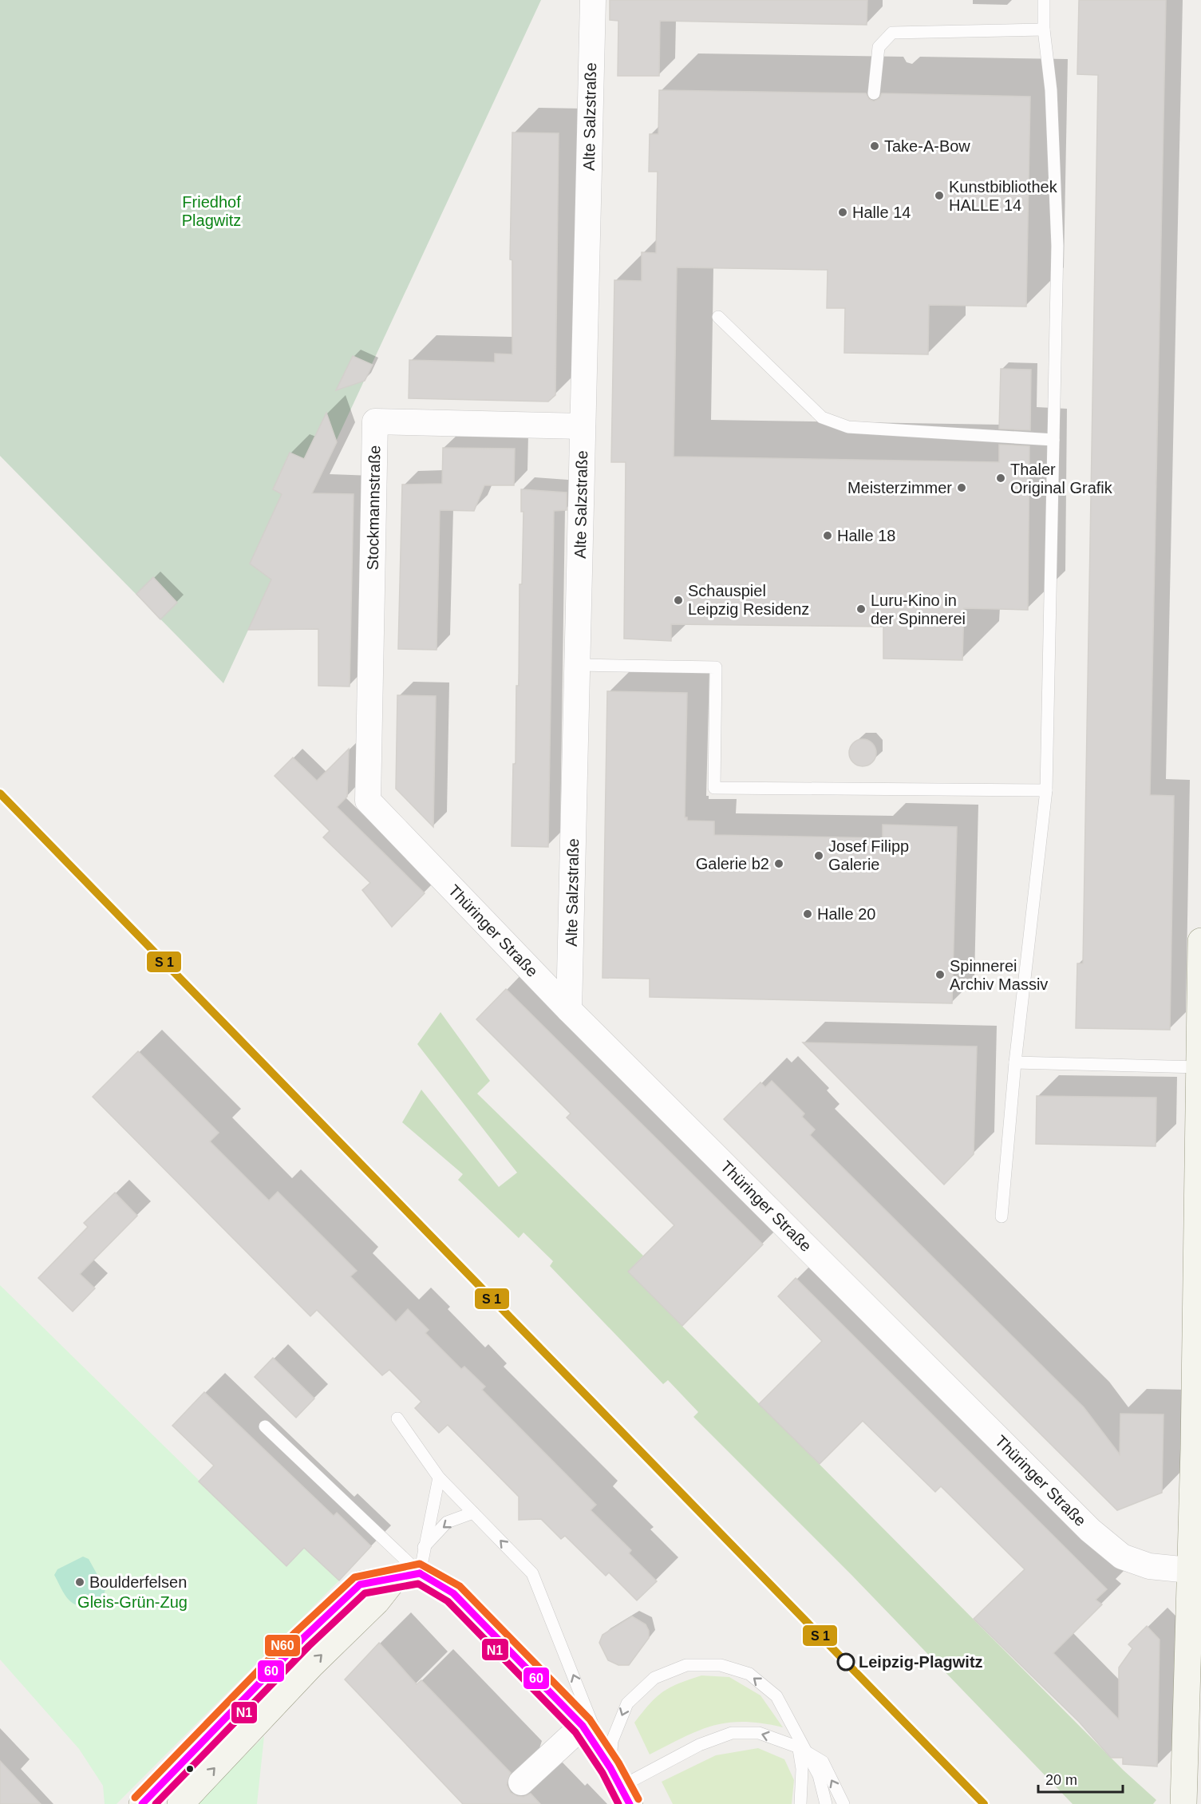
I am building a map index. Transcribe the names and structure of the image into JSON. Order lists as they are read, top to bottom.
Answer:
{
  "streets": {
    "street": ["Alte Salzstraße", "Stockmannstraße", "Thüringer Straße"]
  },
  "crossings": [
    ["Alte Salzstraße", "Stockmannstraße"],
    ["Alte Salzstraße", "Thüringer Straße"],
    ["Stockmannstraße", "Thüringer Straße"]
  ],
  "parks": ["Friedhof Plagwitz", "Gleis-Grün-Zug"],
  "places": [
    "Take-A-Bow",
    "Kunstbibliothek HALLE 14",
    "Halle 14",
    "Thaler Original Grafik",
    "Meisterzimmer",
    "Halle 18",
    "Schauspiel Leipzig Residenz",
    "Luru-Kino in der Spinnerei",
    "Josef Filipp Galerie",
    "Galerie b2",
    "Halle 20",
    "Spinnerei Archiv Massiv",
    "Boulderfelsen",
    "Leipzig-Plagwitz"
  ],
  "lines": ["transit line N60", "transit line 60", "transit line N1"],
  "scale_bar": "20 m"
}
